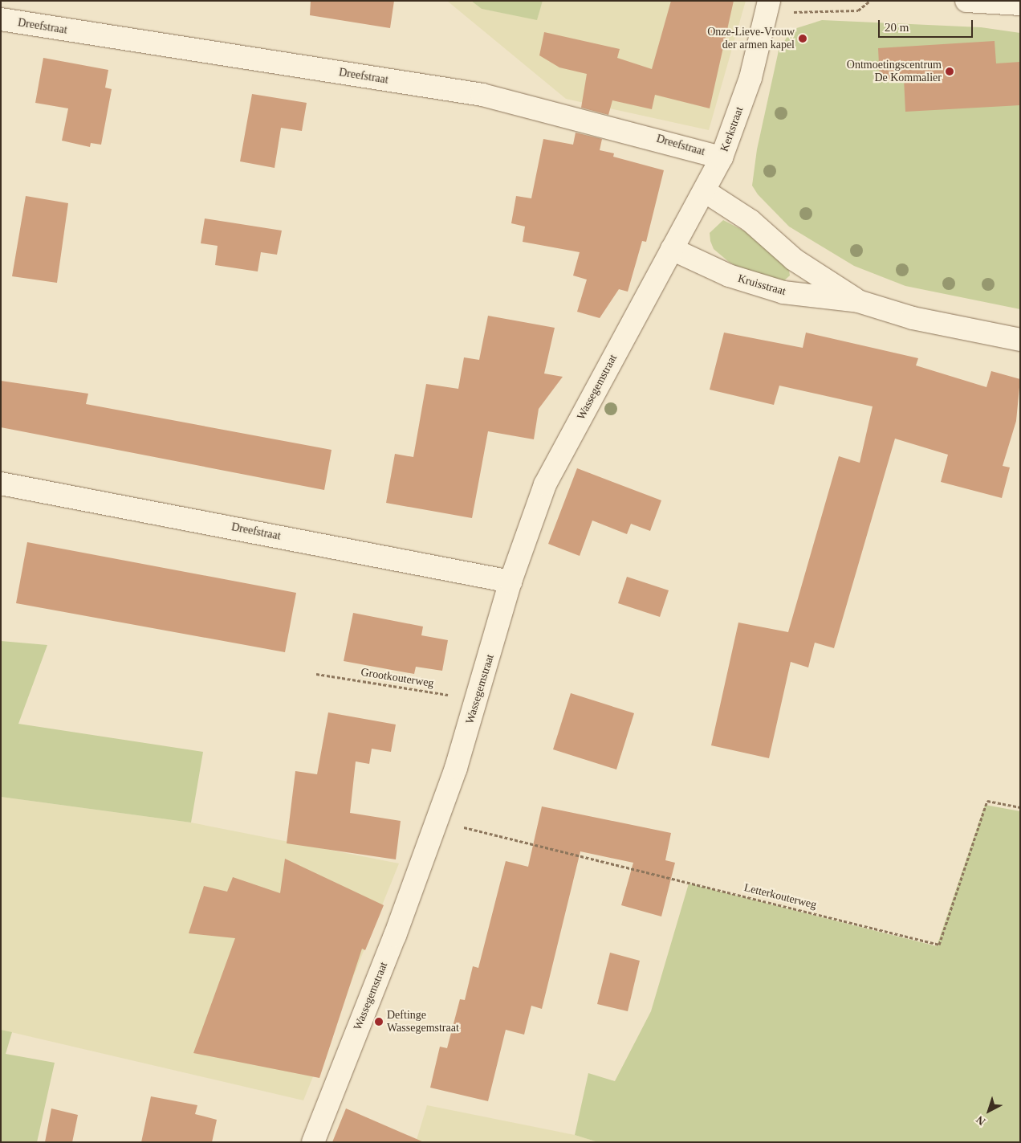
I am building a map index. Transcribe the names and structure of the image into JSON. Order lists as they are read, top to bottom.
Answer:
{
  "streets": {
    "street": [
      "Dreefstraat",
      "Kerkstraat",
      "Kruisstraat",
      "Wassegemstraat"
    ],
    "path": ["Grootkouterweg", "Letterkouterweg"]
  },
  "crossings": [
    ["Dreefstraat", "Kerkstraat"],
    ["Dreefstraat", "Wassegemstraat"],
    ["Kerkstraat", "Kruisstraat"],
    ["Kerkstraat", "Wassegemstraat"],
    ["Kruisstraat", "Wassegemstraat"],
    ["Wassegemstraat", "Grootkouterweg"],
    ["Wassegemstraat", "Letterkouterweg"]
  ],
  "places": ["Onze-Lieve-Vrouw der armen kapel", "Ontmoetingscentrum De Kommalier", "Deftinge Wassegemstraat"],
  "scale_bar": "20 m",
  "north": "bottom left"
}
